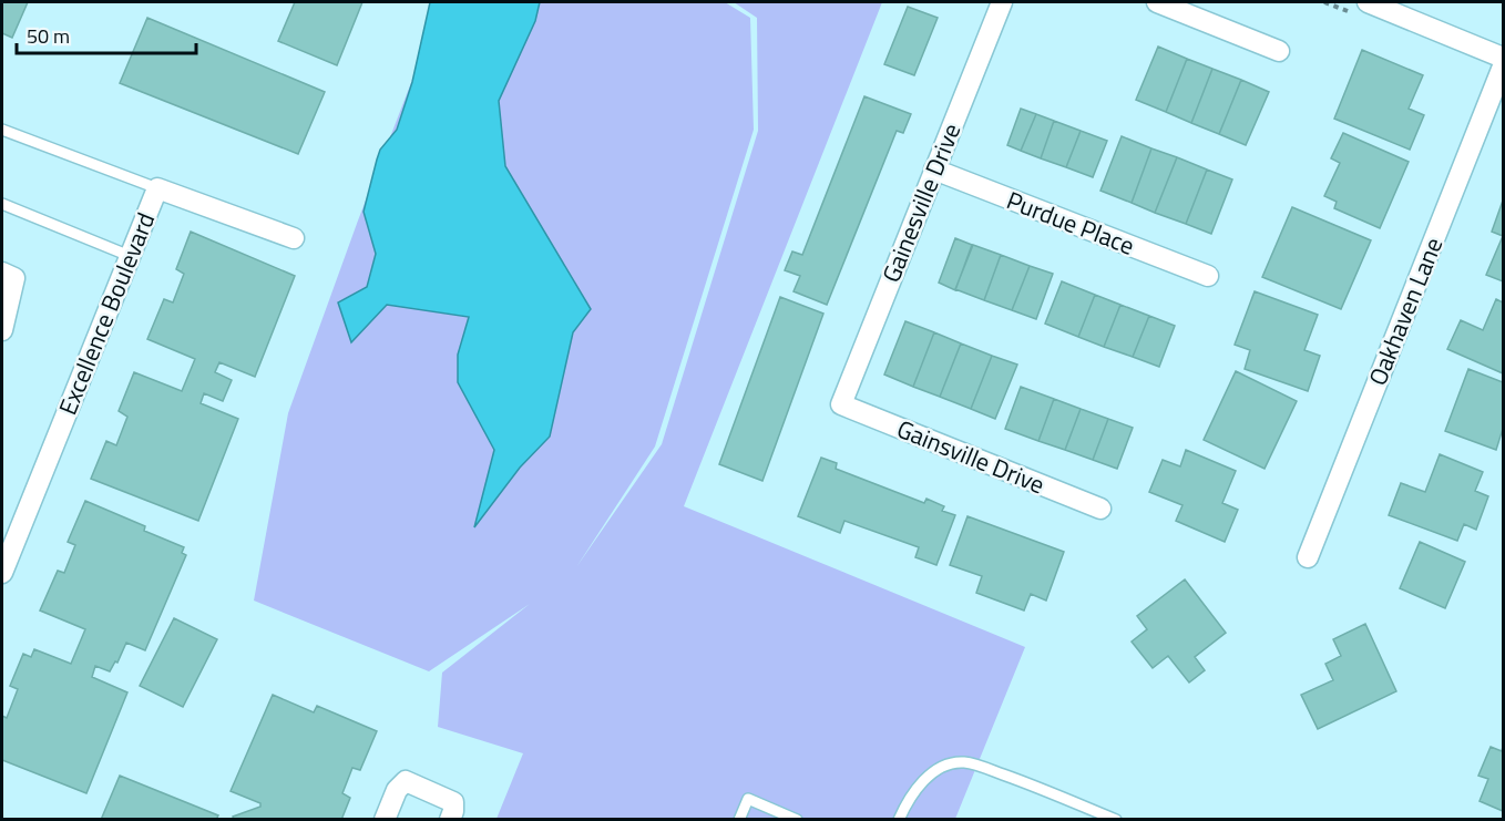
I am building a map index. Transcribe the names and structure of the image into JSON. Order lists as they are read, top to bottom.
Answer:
{
  "streets": {
    "street": [
      "Gainesville Drive",
      "Purdue Place",
      "Oakhaven Lane",
      "Excellence Boulevard",
      "Gainsville Drive"
    ]
  },
  "crossings": [
    ["Gainesville Drive", "Purdue Place"],
    ["Gainesville Drive", "Gainsville Drive"]
  ],
  "scale_bar": "50 m"
}
